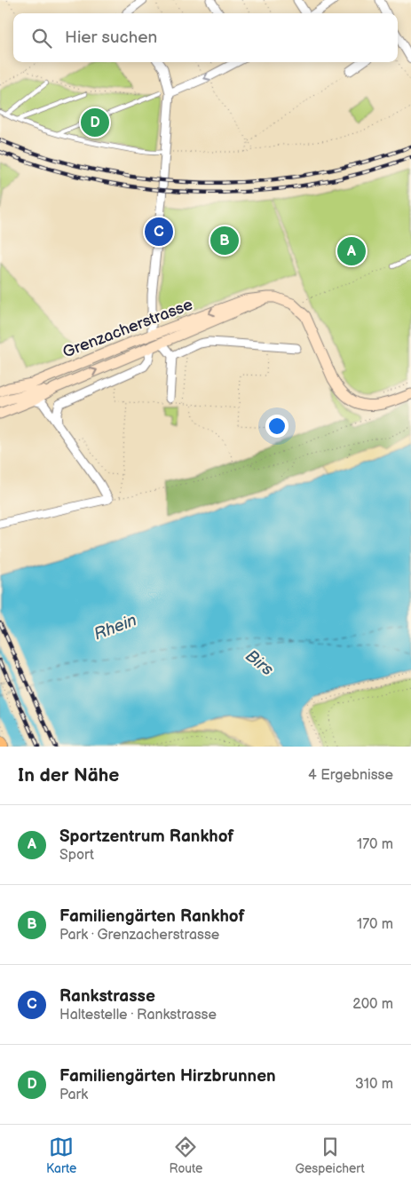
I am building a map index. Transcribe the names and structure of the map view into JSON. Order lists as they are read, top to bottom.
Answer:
{
  "streets": {
    "main road": ["Grenzacherstrasse"]
  },
  "water": ["Rhein", "Birs"],
  "page": {
    "search": "Hier suchen",
    "pins": [
      "D",
      "C",
      "B",
      "A"
    ],
    "heading": ["In der Nähe", "4 Ergebnisse"],
    "list": [
      {
        "mark": "A",
        "name": "Sportzentrum Rankhof",
        "note": "Sport",
        "value": "170 m"
      },
      {
        "mark": "B",
        "name": "Familiengärten Rankhof",
        "note": "Park · Grenzacherstrasse",
        "value": "170 m"
      },
      {
        "mark": "C",
        "name": "Rankstrasse",
        "note": "Haltestelle · Rankstrasse",
        "value": "200 m"
      },
      {
        "mark": "D",
        "name": "Familiengärten Hirzbrunnen",
        "note": "Park",
        "value": "310 m"
      }
    ],
    "nav": ["Karte", "Route", "Gespeichert"]
  }
}
